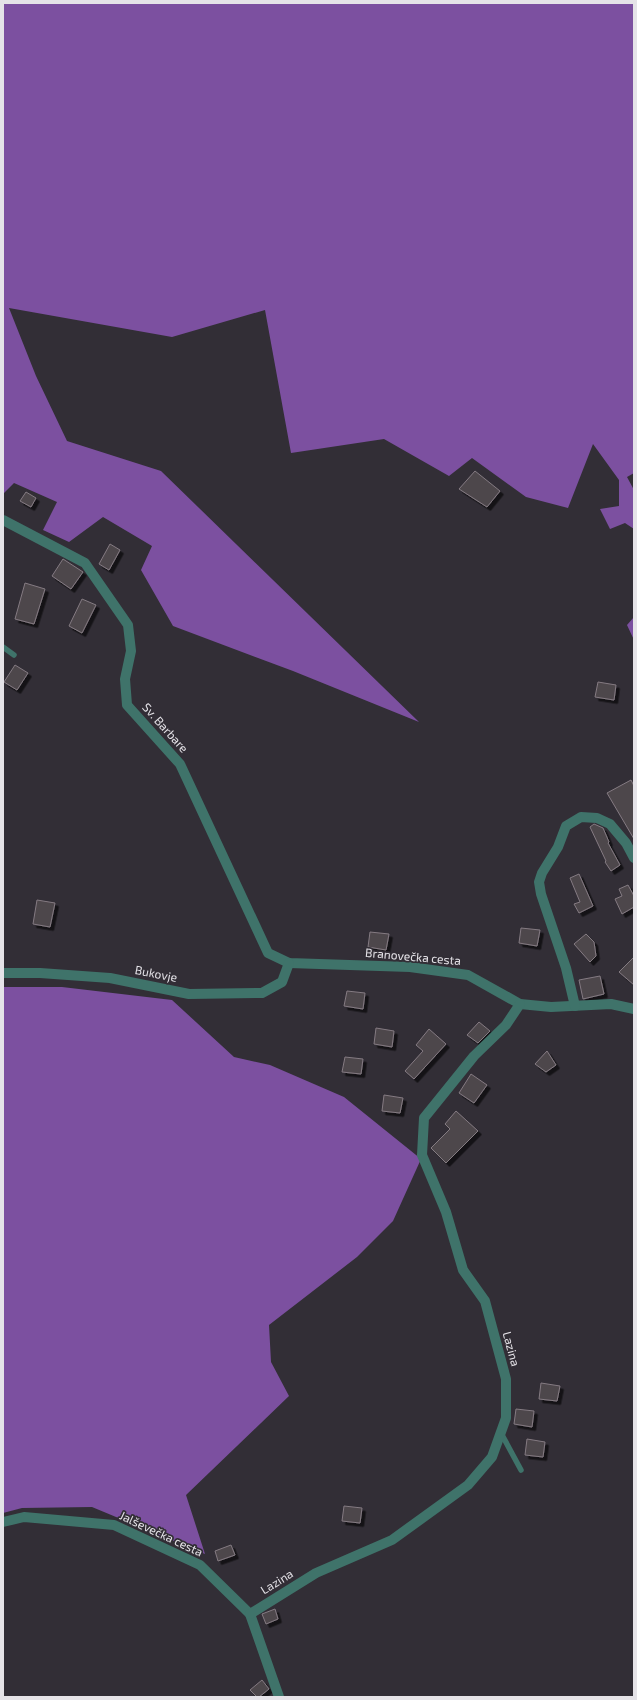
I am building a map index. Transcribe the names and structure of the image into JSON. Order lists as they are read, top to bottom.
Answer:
{
  "streets": {
    "street": [
      "Sv. Barbare",
      "Branovečka cesta",
      "Bukovje",
      "Lazina",
      "Jalševečka cesta"
    ]
  },
  "crossings": [
    ["Sv. Barbare", "Branovečka cesta"],
    ["Sv. Barbare", "Bukovje"],
    ["Branovečka cesta", "Bukovje"],
    ["Branovečka cesta", "Lazina"],
    ["Lazina", "Jalševečka cesta"]
  ]
}
